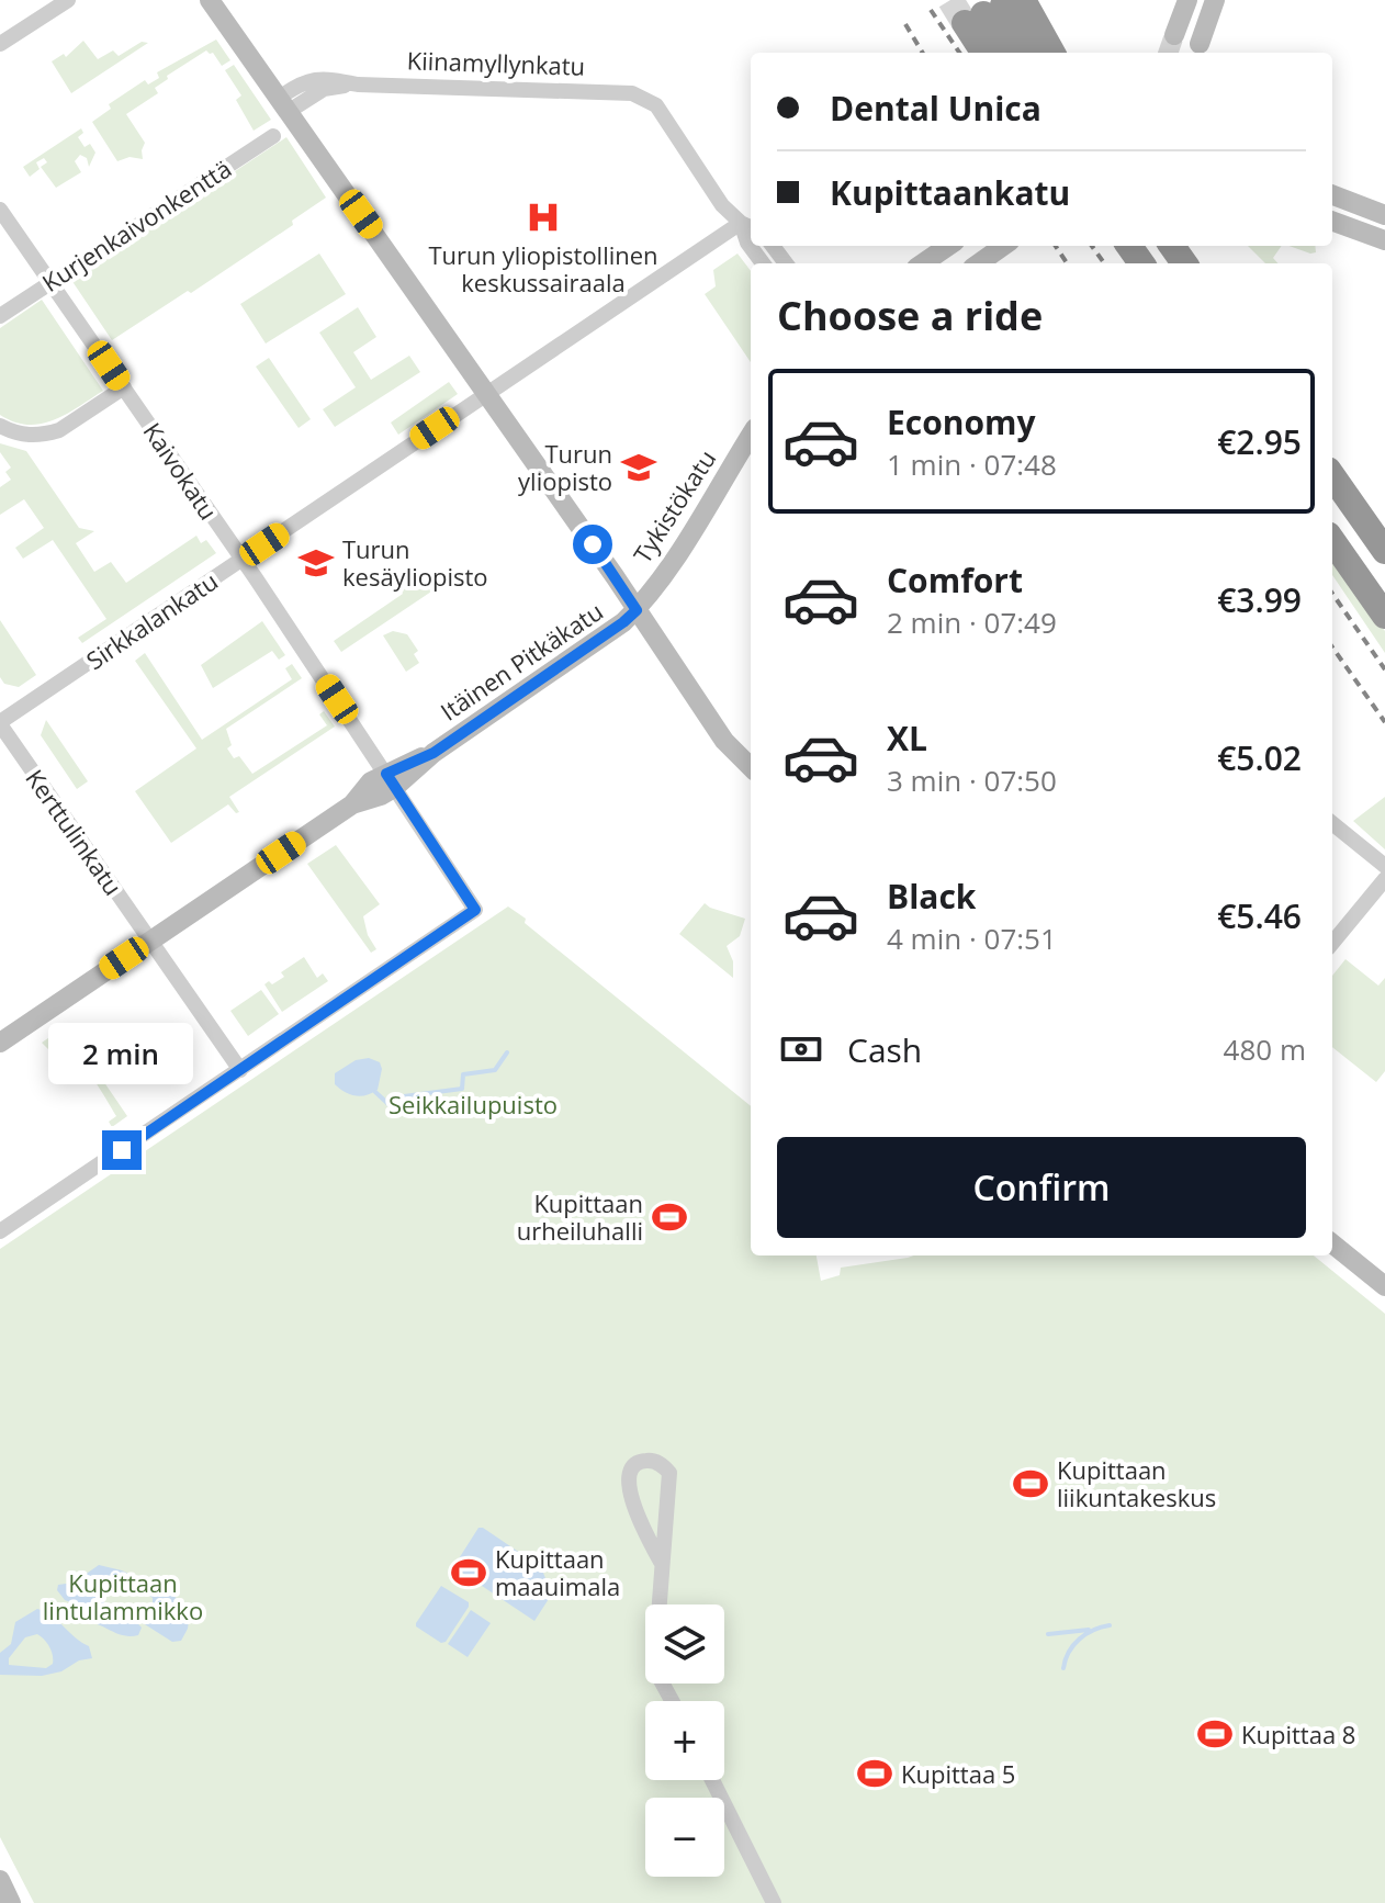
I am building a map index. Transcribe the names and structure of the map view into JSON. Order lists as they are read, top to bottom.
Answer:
{
  "streets": {
    "main road": ["Tykistökatu", "Itäinen Pitkäkatu"],
    "street": [
      "Kiinamyllynkatu",
      "Kurjenkaivonkenttä",
      "Kaivokatu",
      "Sirkkalankatu",
      "Kerttulinkatu"
    ]
  },
  "crossings": [
    ["Kiinamyllynkatu", "Sirkkalankatu"],
    ["Kurjenkaivonkenttä", "Kaivokatu"],
    ["Kaivokatu", "Sirkkalankatu"],
    ["Kaivokatu", "Itäinen Pitkäkatu"],
    ["Kaivokatu", "Kerttulinkatu"],
    ["Tykistökatu", "Itäinen Pitkäkatu"],
    ["Sirkkalankatu", "Kerttulinkatu"],
    ["Itäinen Pitkäkatu", "Kerttulinkatu"]
  ],
  "parks": ["Seikkailupuisto", "Kupittaan lintulammikko"],
  "places": {
    "hospital": ["Turun yliopistollinen keskussairaala"],
    "school or university": ["Turun yliopisto", "Turun kesäyliopisto"],
    "sports": [
      "Kupittaan urheiluhalli",
      "Kupittaan liikuntakeskus",
      "Kupittaan maauimala",
      "Kupittaa 8",
      "Kupittaa 5"
    ]
  },
  "page": {
    "banner": ["Dental Unica", "Kupittaankatu"],
    "heading": "Choose a ride",
    "list": [
      {
        "name": "Economy",
        "note": "1 min · 07:48",
        "value": "€2.95"
      },
      {
        "name": "Comfort",
        "note": "2 min · 07:49",
        "value": "€3.99"
      },
      {
        "name": "XL",
        "note": "3 min · 07:50",
        "value": "€5.02"
      },
      {
        "name": "Black",
        "note": "4 min · 07:51",
        "value": "€5.46"
      }
    ],
    "pay": ["Cash", "480 m"],
    "bubble": "2 min",
    "buttons": "Confirm",
    "map_buttons": ["+", "−"]
  }
}
